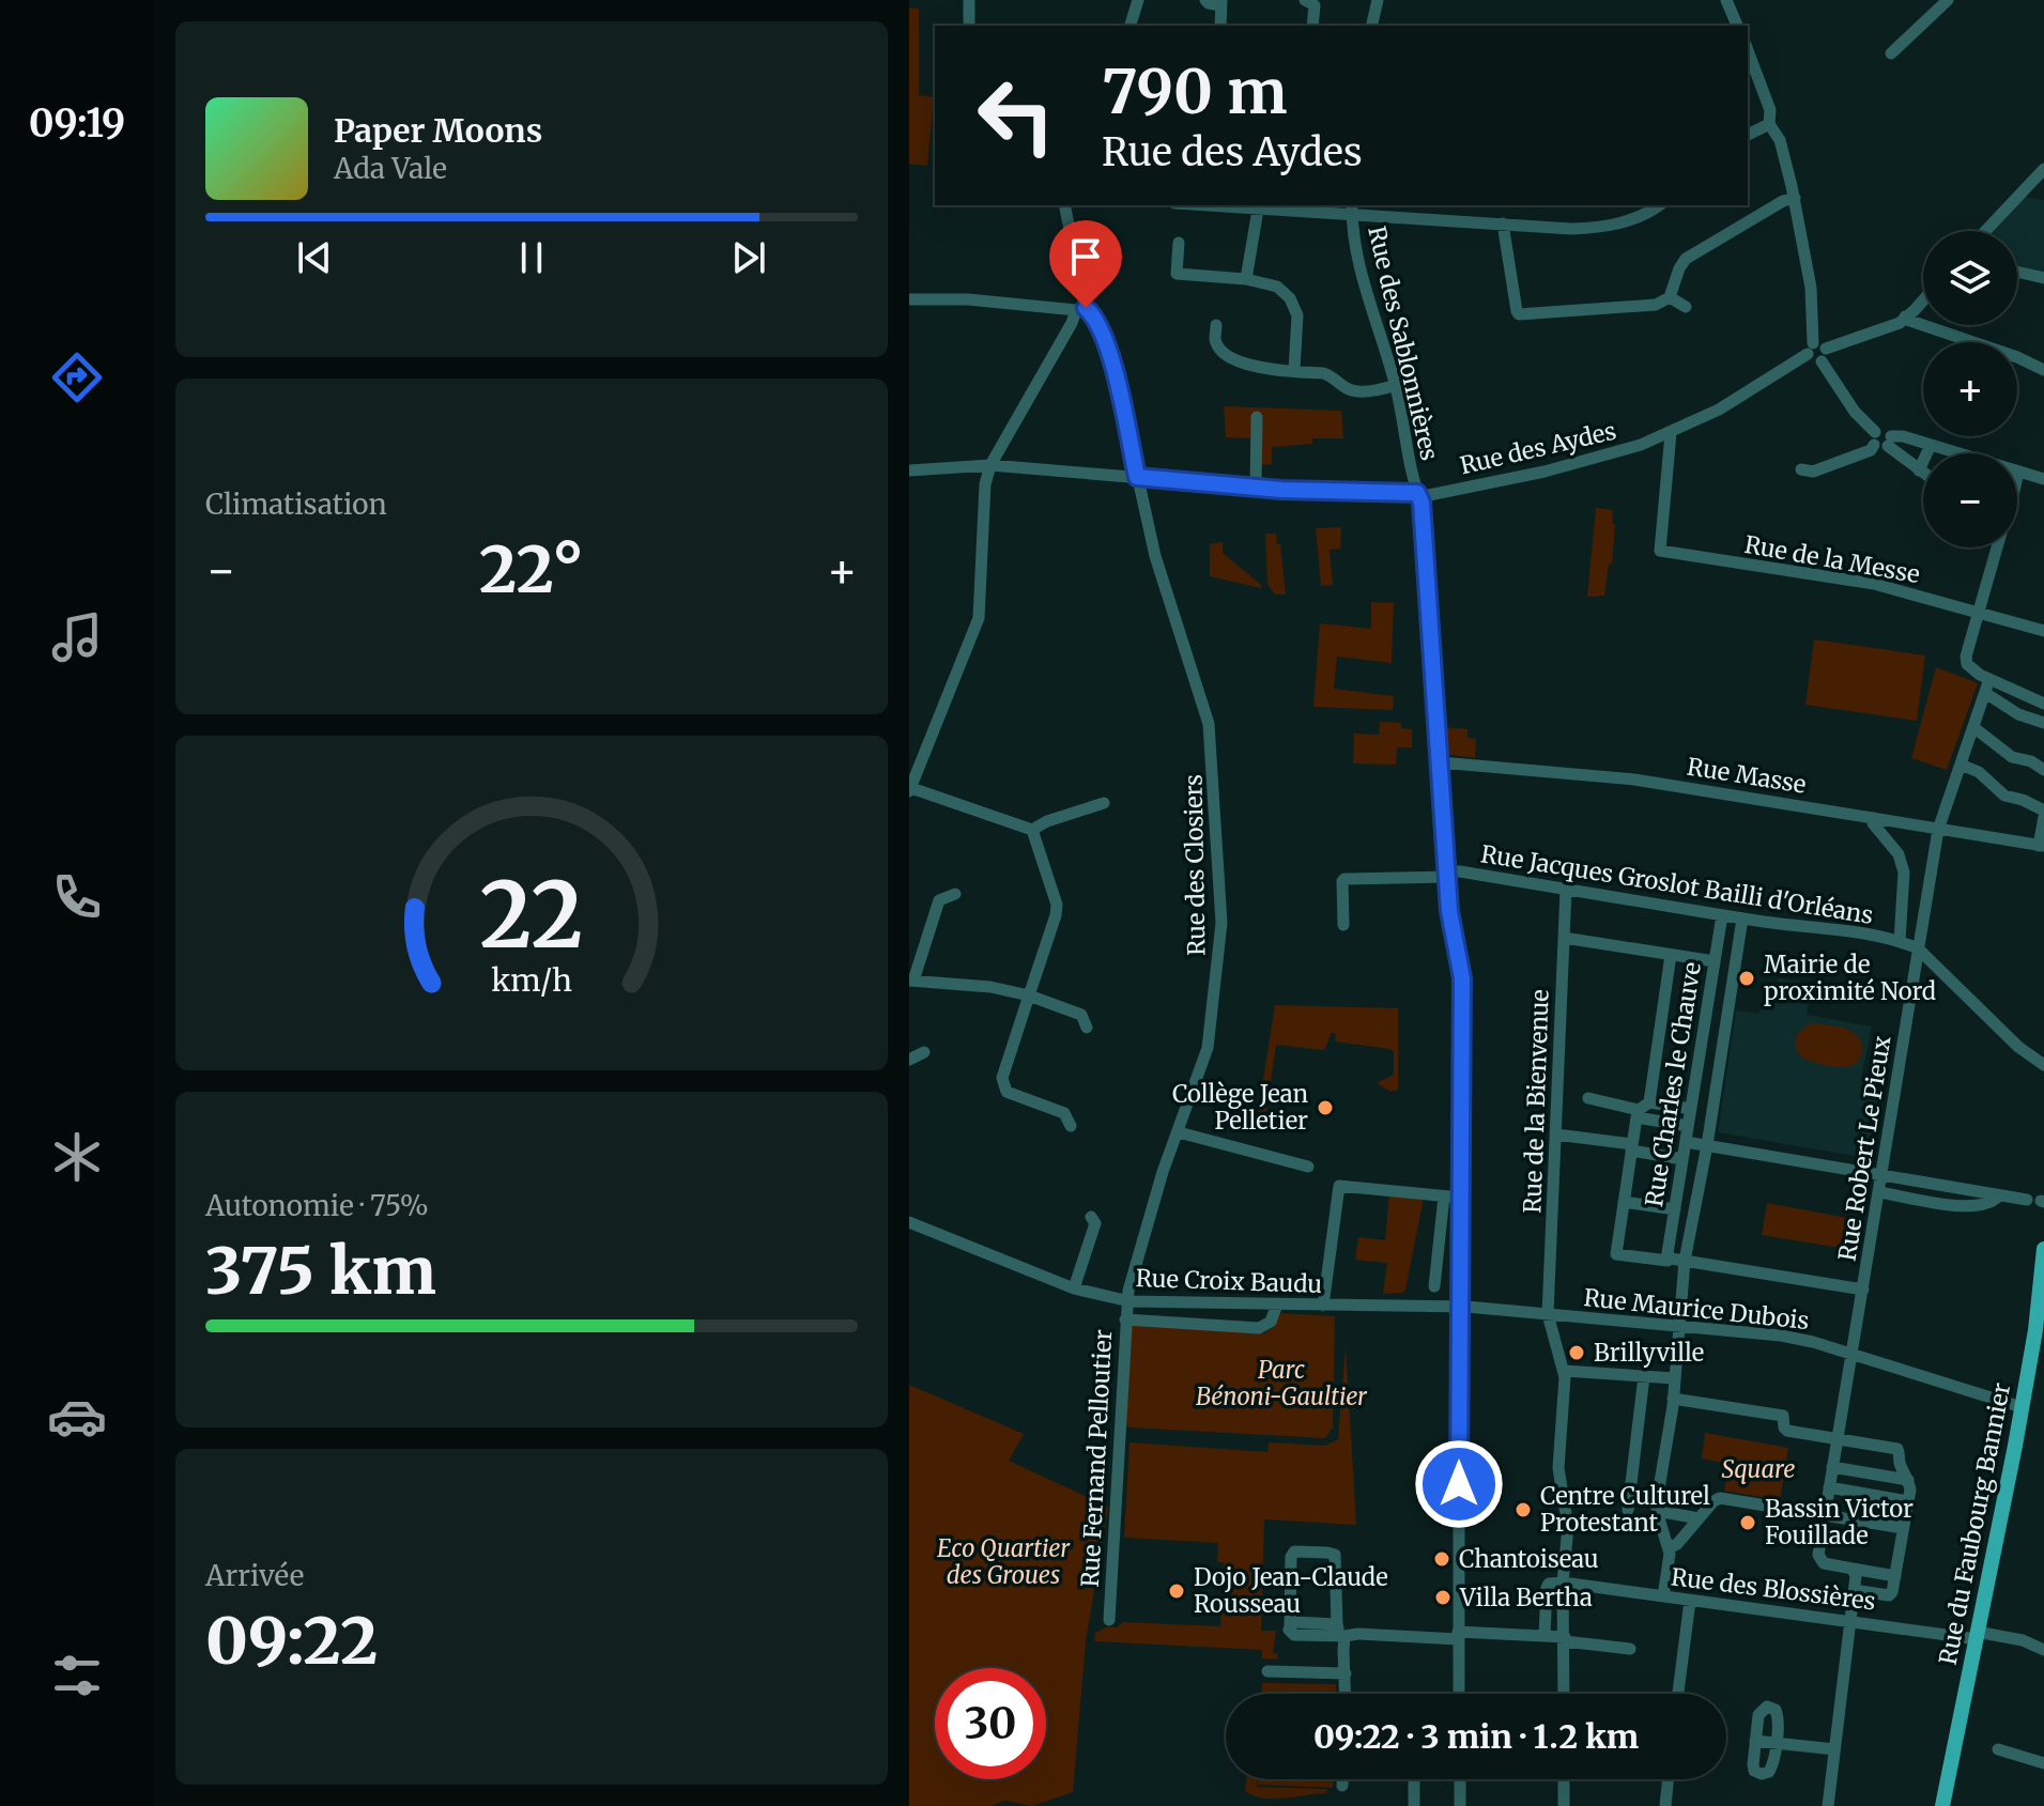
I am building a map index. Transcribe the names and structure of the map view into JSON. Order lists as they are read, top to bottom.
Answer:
{
  "streets": {
    "main road": ["Rue du Faubourg Bannier"],
    "street": [
      "Rue des Sablonnières",
      "Rue des Aydes",
      "Rue de la Messe",
      "Rue Masse",
      "Rue des Closiers",
      "Rue Jacques Groslot Bailli d'Orléans",
      "Rue Charles le Chauve",
      "Rue de la Bienvenue",
      "Rue Robert Le Pieux",
      "Rue Croix Baudu",
      "Rue Maurice Dubois",
      "Rue Fernand Pelloutier",
      "Rue des Blossières"
    ]
  },
  "crossings": [
    ["Rue des Sablonnières", "Rue des Aydes"],
    ["Rue des Sablonnières", "Rue Masse"],
    ["Rue des Sablonnières", "Rue Jacques Groslot Bailli d'Orléans"],
    ["Rue des Sablonnières", "Rue Croix Baudu"],
    ["Rue des Sablonnières", "Rue Maurice Dubois"],
    ["Rue des Aydes", "Rue de la Messe"],
    ["Rue des Aydes", "Rue des Closiers"],
    ["Rue Masse", "Rue Robert Le Pieux"],
    ["Rue des Closiers", "Rue Croix Baudu"],
    ["Rue des Closiers", "Rue Fernand Pelloutier"],
    ["Rue Jacques Groslot Bailli d'Orléans", "Rue Charles le Chauve"],
    ["Rue Jacques Groslot Bailli d'Orléans", "Rue de la Bienvenue"],
    ["Rue Jacques Groslot Bailli d'Orléans", "Rue Robert Le Pieux"],
    ["Rue Charles le Chauve", "Rue Maurice Dubois"],
    ["Rue de la Bienvenue", "Rue Maurice Dubois"],
    ["Rue Robert Le Pieux", "Rue Maurice Dubois"],
    ["Rue Croix Baudu", "Rue Maurice Dubois"],
    ["Rue Croix Baudu", "Rue Fernand Pelloutier"],
    ["Rue Maurice Dubois", "Rue du Faubourg Bannier"],
    ["Rue du Faubourg Bannier", "Rue des Blossières"]
  ],
  "parks": ["Parc Bénoni-Gaultier", "Square", "Eco Quartier des Groues"],
  "places": [
    "Mairie de proximité Nord",
    "Collège Jean Pelletier",
    "Brillyville",
    "Centre Culturel Protestant",
    "Bassin Victor Fouillade",
    "Chantoiseau",
    "Dojo Jean-Claude Rousseau",
    "Villa Bertha"
  ],
  "page": {
    "tabs": "09:19",
    "turn": ["790 m", "Rue des Aydes"],
    "song": ["Paper Moons", "Ada Vale"],
    "map_buttons": ["+", "−"],
    "tile": [
      "Climatisation",
      ["Autonomie · 75%", "375 km"],
      ["Arrivée", "09:22"]
    ],
    "heat": ["−", "22°", "+"],
    "limit": "30",
    "trip": "09:22 · 3 min · 1.2 km",
    "gauge": ["22", "km/h"]
  }
}
